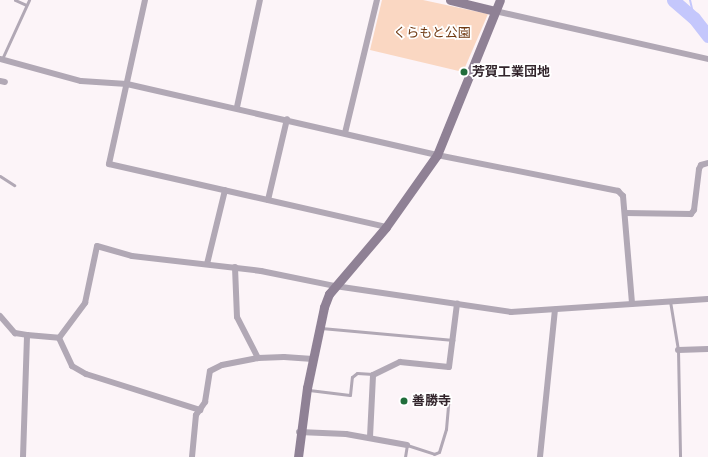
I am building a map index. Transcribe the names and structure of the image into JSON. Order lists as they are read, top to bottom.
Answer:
{
  "parks": ["くらもと公園"],
  "places": ["芳賀工業団地", "善勝寺"]
}
